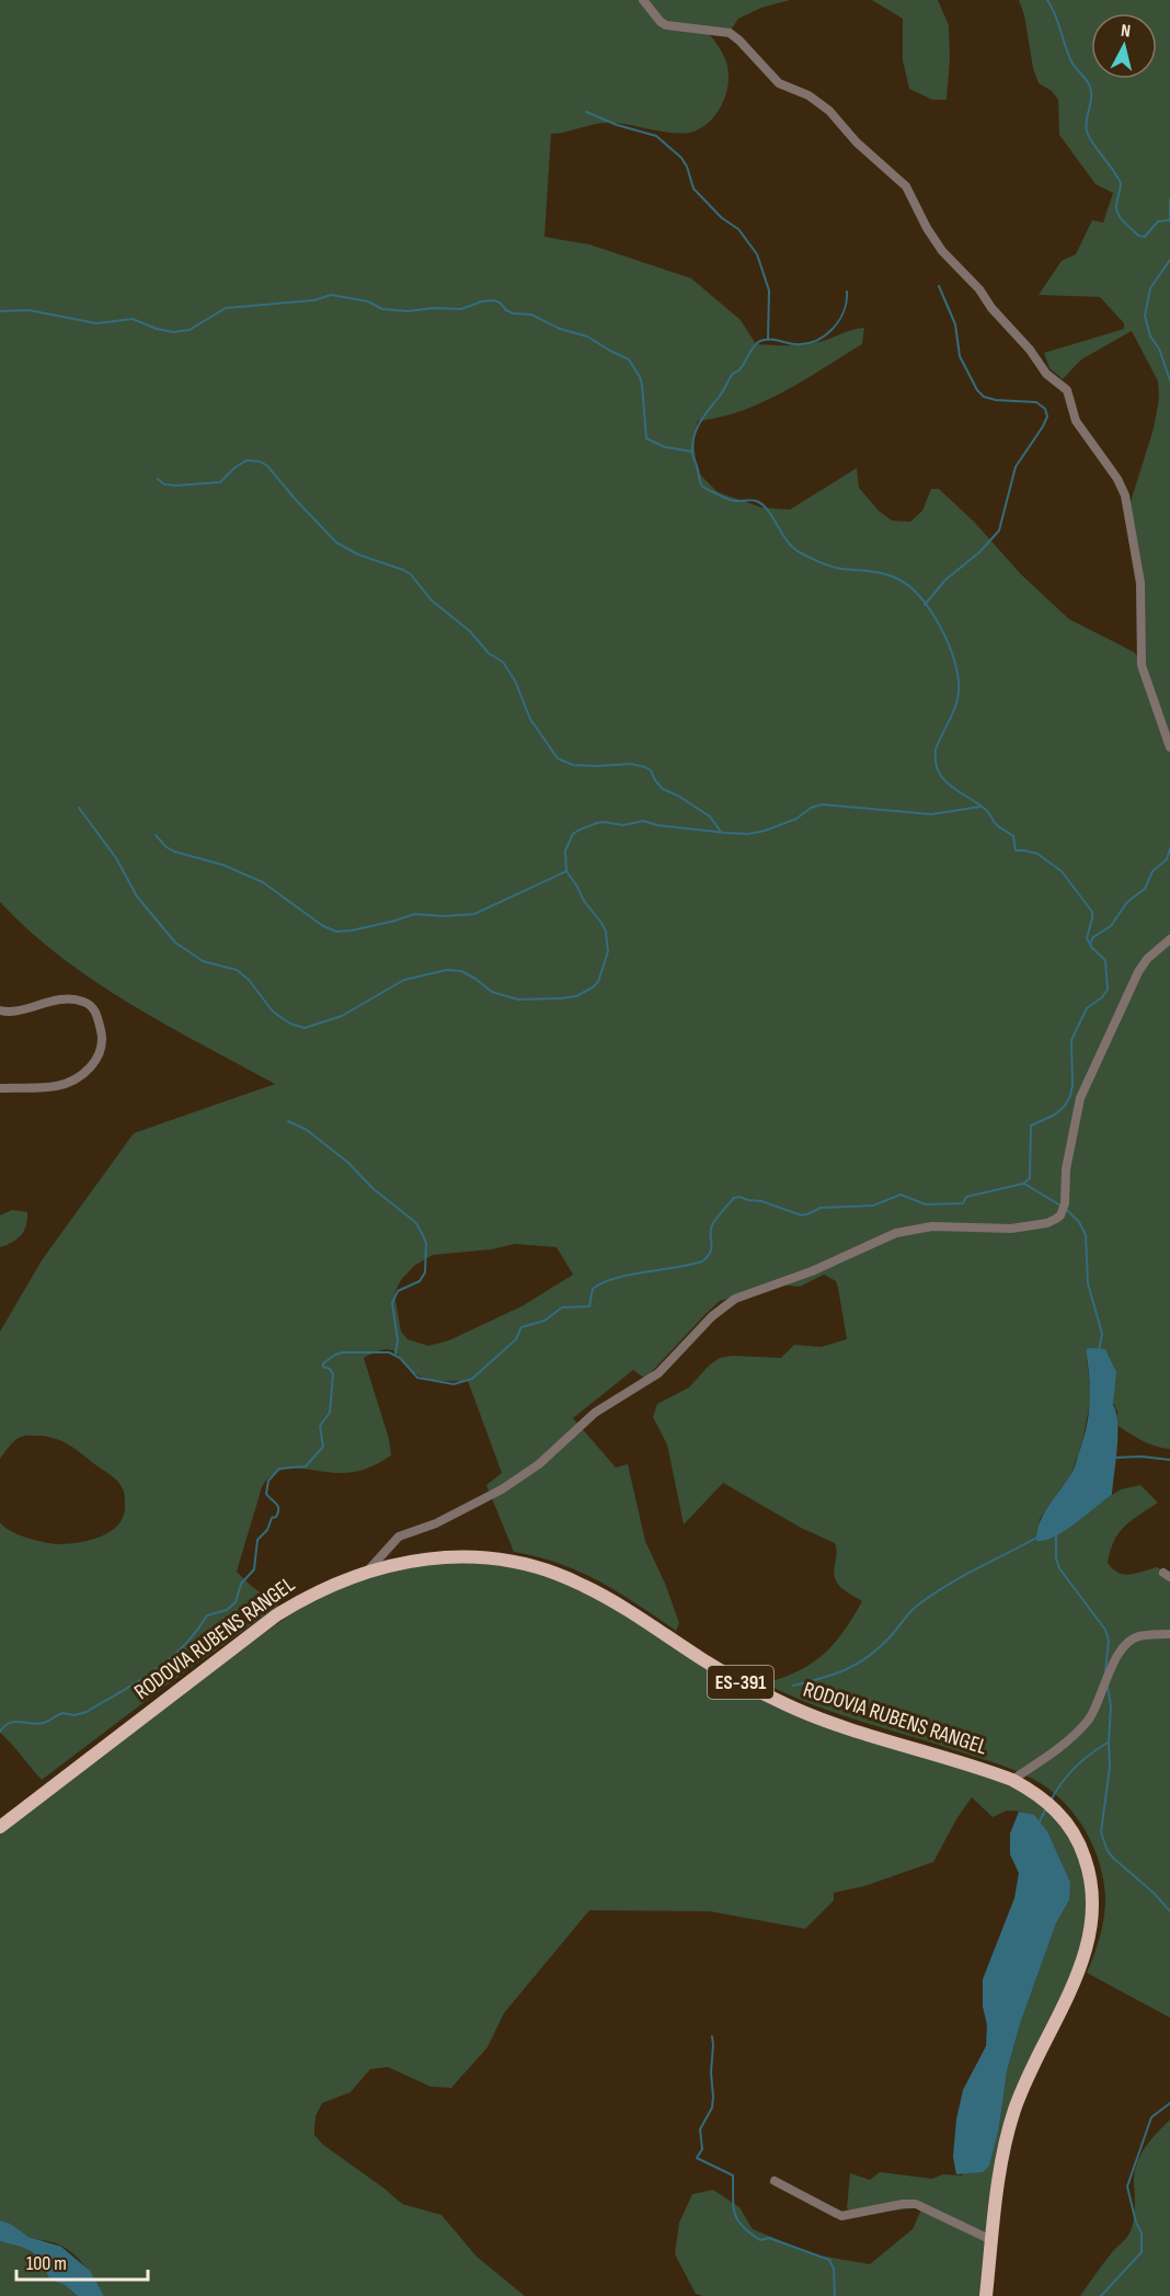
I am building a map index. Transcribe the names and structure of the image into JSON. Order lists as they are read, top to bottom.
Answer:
{
  "streets": {
    "main road": ["RODOVIA RUBENS RANGEL", "ES-391"]
  },
  "scale_bar": "100 m",
  "north": "top"
}
